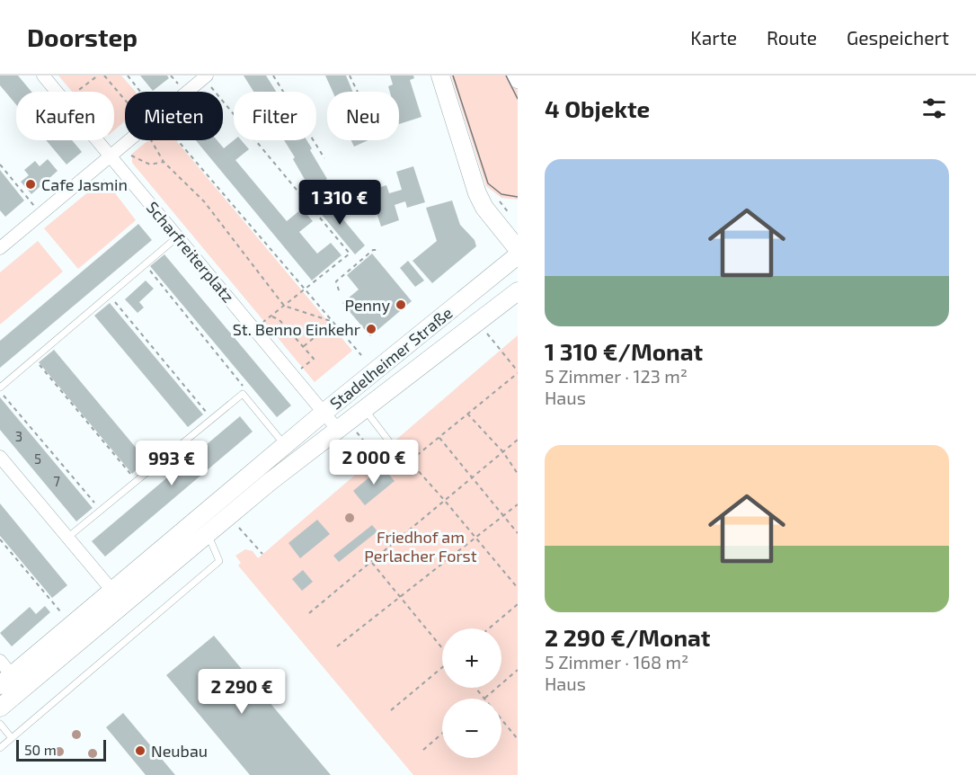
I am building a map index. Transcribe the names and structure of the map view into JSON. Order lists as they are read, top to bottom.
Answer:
{
  "streets": {
    "main road": ["Stadelheimer Straße"],
    "street": ["Scharfreiterplatz"]
  },
  "crossings": [
    ["Scharfreiterplatz", "Stadelheimer Straße"]
  ],
  "parks": ["Friedhof am Perlacher Forst"],
  "places": [
    "Cafe Jasmin",
    "Penny",
    "St. Benno Einkehr",
    "Neubau"
  ],
  "house_numbers": ["3", "5", "7"],
  "scale_bar": "50 m",
  "page": {
    "header": "Doorstep",
    "nav": ["Karte", "Route", "Gespeichert"],
    "heading": "4 Objekte",
    "chip": [
      "Kaufen",
      "Mieten",
      "Filter",
      "Neu"
    ],
    "list": [
      {
        "name": "1 310 €/Monat",
        "note": "5 Zimmer · 123 m² · Haus"
      },
      {
        "name": "2 290 €/Monat",
        "note": "5 Zimmer · 168 m² · Haus"
      }
    ],
    "price": [
      "1 310 €",
      "2 000 €",
      "993 €",
      "2 290 €"
    ],
    "map_buttons": ["+", "−"],
    "scale": "50 m"
  }
}
